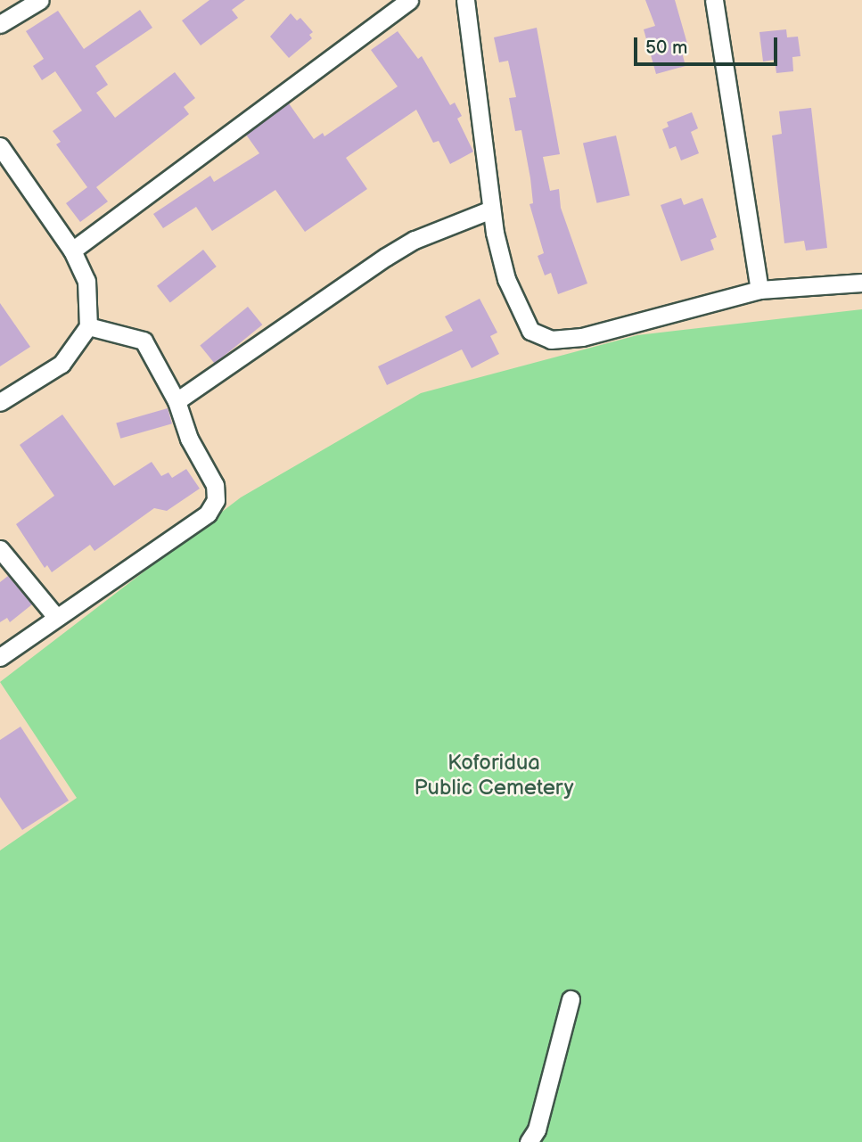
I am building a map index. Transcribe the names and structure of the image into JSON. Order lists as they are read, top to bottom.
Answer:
{
  "parks": ["Koforidua Public Cemetery"],
  "scale_bar": "50 m"
}
